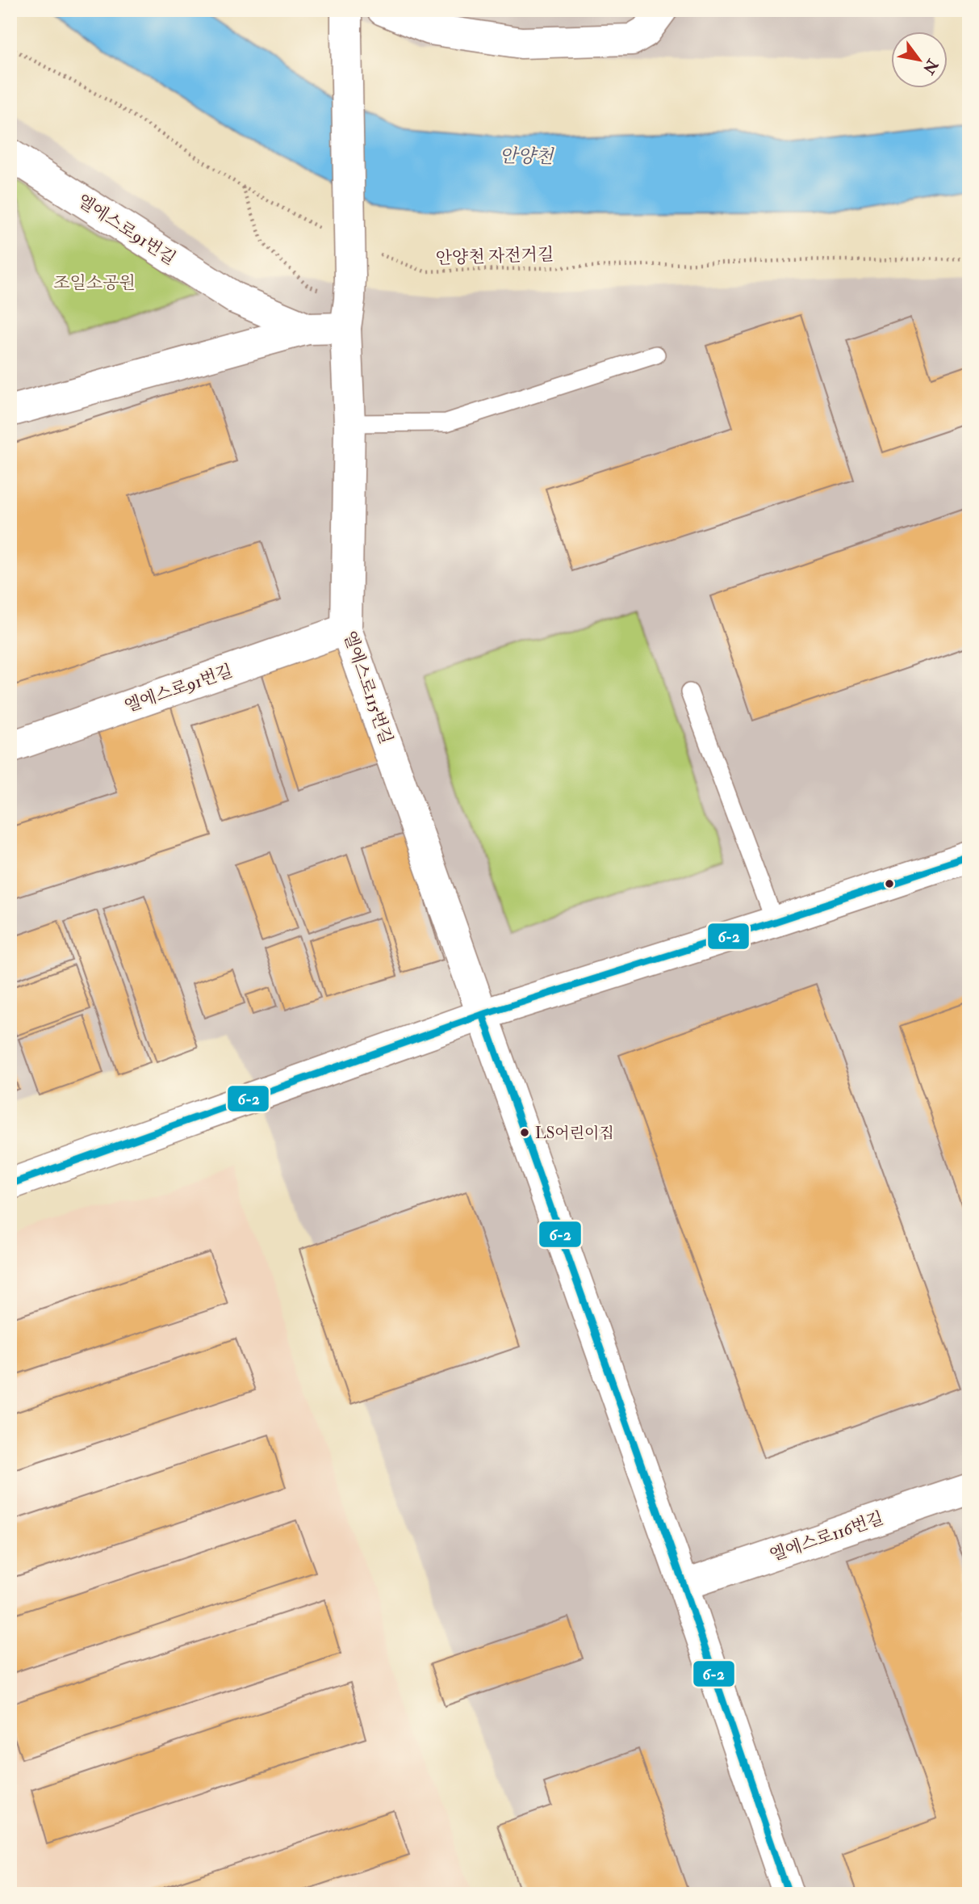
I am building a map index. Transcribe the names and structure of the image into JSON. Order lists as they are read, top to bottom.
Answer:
{
  "streets": {
    "street": ["엘에스로91번길", "엘에스로115번길", "엘에스로116번길"],
    "path": ["안양천 자전거길"]
  },
  "crossings": [
    ["엘에스로91번길", "엘에스로115번길"]
  ],
  "water": ["안양천"],
  "parks": ["조일소공원"],
  "places": ["LS어린이집"],
  "lines": ["transit line 6-2"],
  "north": "bottom right"
}
